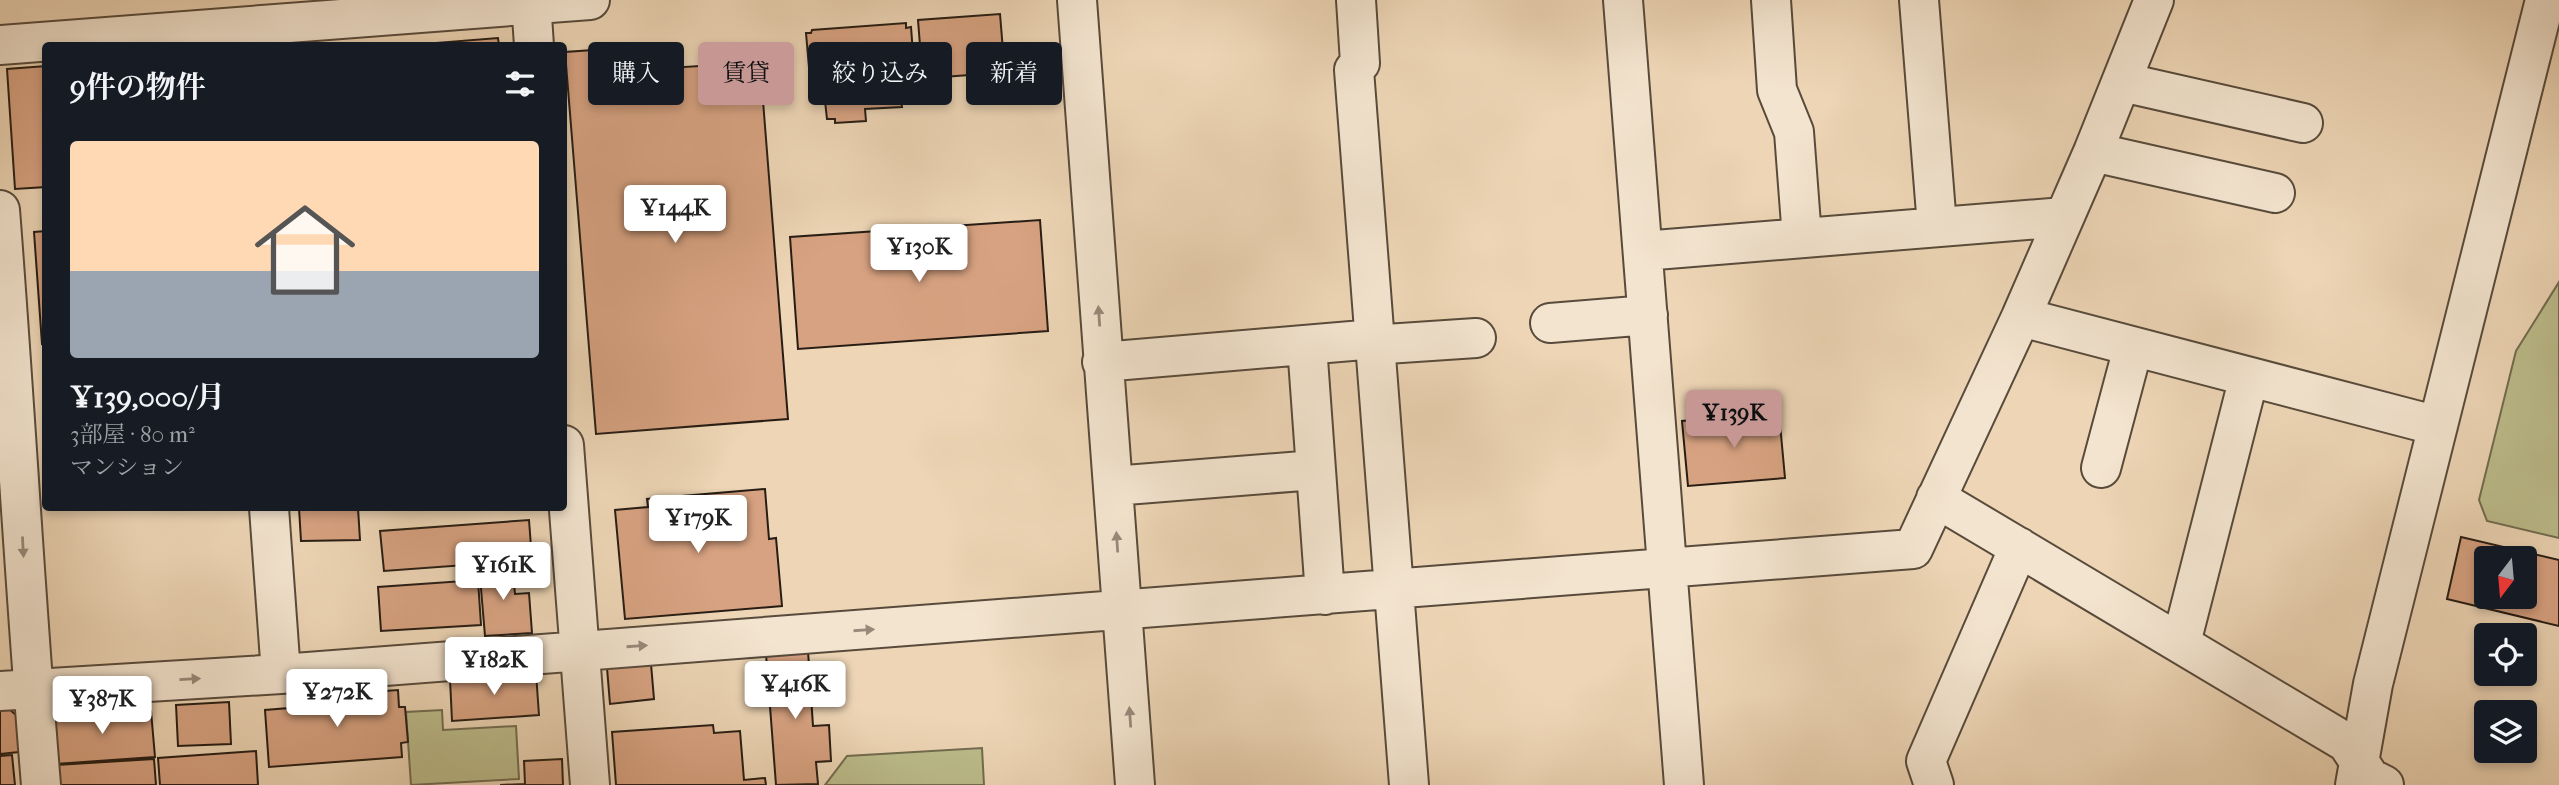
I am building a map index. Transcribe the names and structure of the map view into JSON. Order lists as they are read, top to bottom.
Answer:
{
  "north": "bottom",
  "page": {
    "chip": [
      "購入",
      "賃貸",
      "絞り込み",
      "新着"
    ],
    "heading": "9件の物件",
    "list": [
      {
        "name": "¥139,000/月",
        "note": "3部屋 · 80 m² · マンション"
      }
    ],
    "price": [
      "¥144K",
      "¥130K",
      "¥139K",
      "¥179K",
      "¥161K",
      "¥182K",
      "¥416K",
      "¥272K",
      "¥387K"
    ]
  }
}
